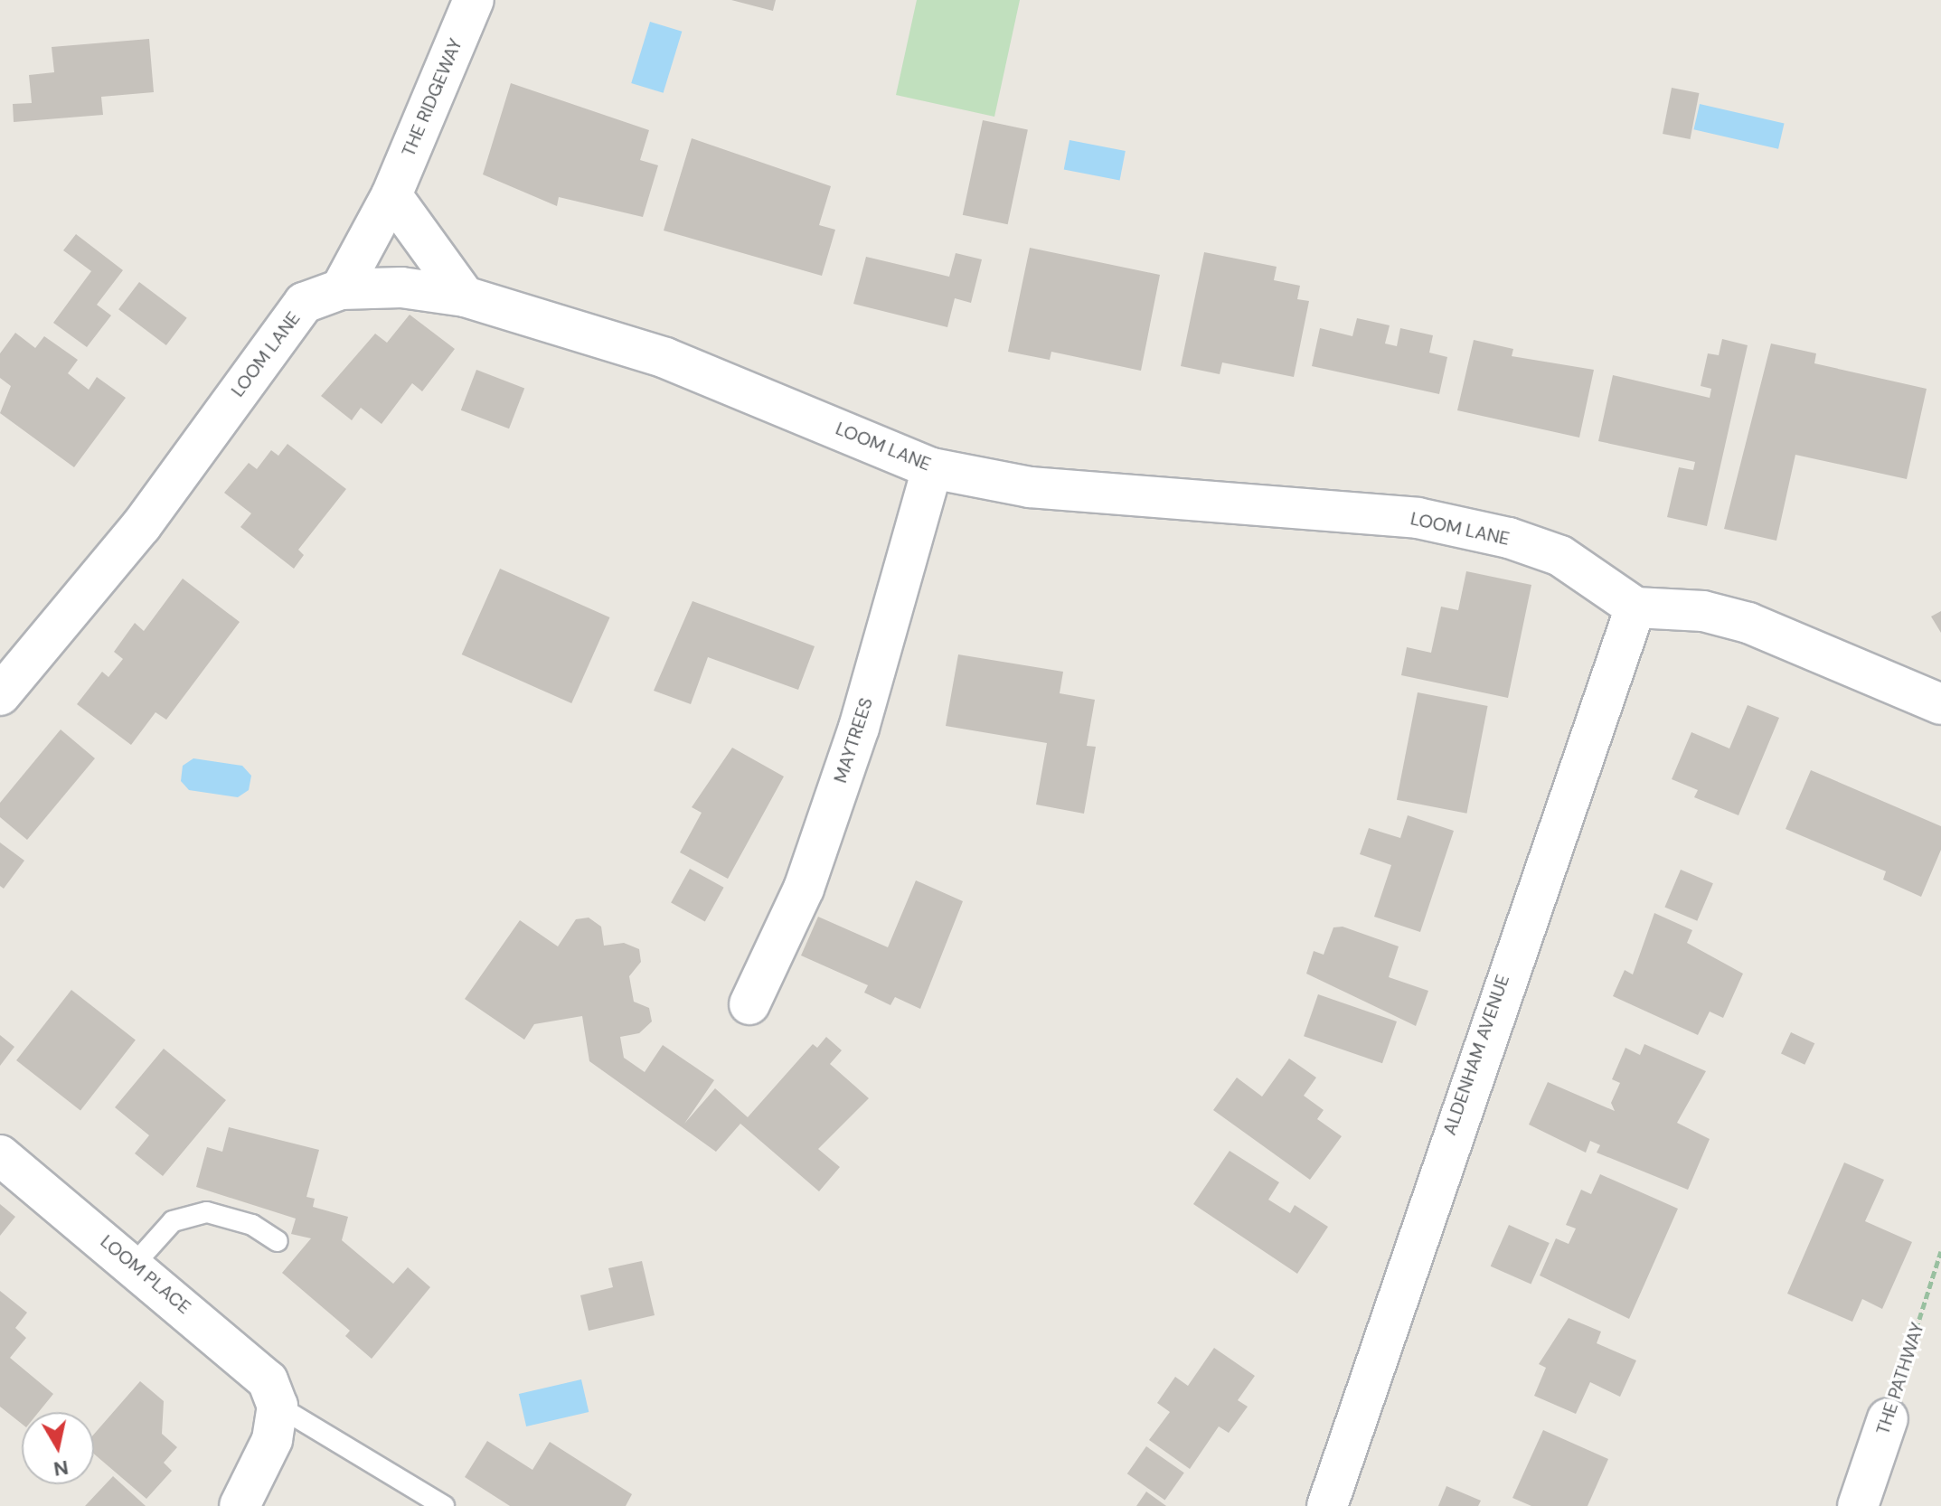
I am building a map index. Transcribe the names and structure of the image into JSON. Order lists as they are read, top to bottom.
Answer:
{
  "streets": {
    "street": [
      "THE RIDGEWAY",
      "LOOM LANE",
      "MAYTREES",
      "ALDENHAM AVENUE",
      "LOOM PLACE",
      "THE PATHWAY"
    ]
  },
  "crossings": [
    ["THE RIDGEWAY", "LOOM LANE"],
    ["LOOM LANE", "MAYTREES"],
    ["LOOM LANE", "ALDENHAM AVENUE"]
  ],
  "north": "bottom"
}
